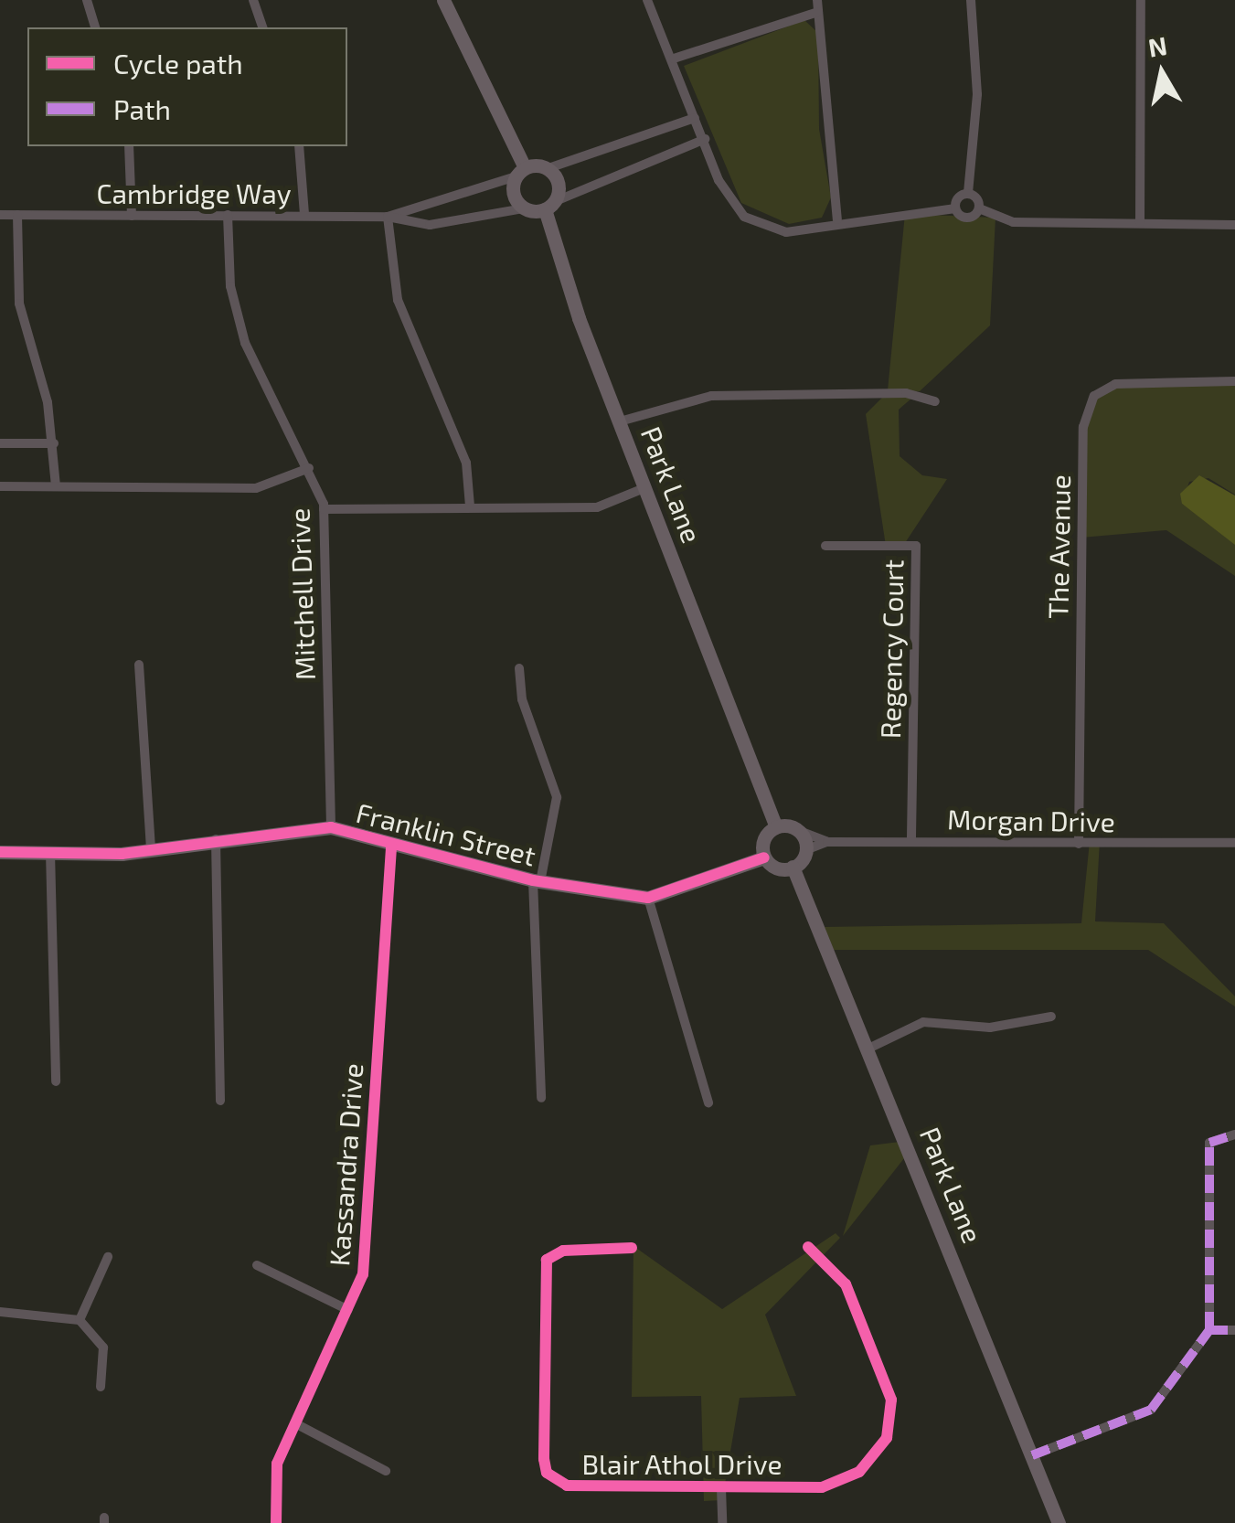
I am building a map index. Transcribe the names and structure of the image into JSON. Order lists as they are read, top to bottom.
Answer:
{
  "streets": {
    "street": [
      "Cambridge Way",
      "Park Lane",
      "The Avenue",
      "Mitchell Drive",
      "Regency Court",
      "Morgan Drive",
      "Franklin Street",
      "Kassandra Drive",
      "Blair Athol Drive"
    ]
  },
  "crossings": [
    ["Cambridge Way", "Park Lane"],
    ["Cambridge Way", "Mitchell Drive"],
    ["Park Lane", "Morgan Drive"],
    ["Park Lane", "Franklin Street"],
    ["The Avenue", "Morgan Drive"],
    ["Mitchell Drive", "Franklin Street"],
    ["Regency Court", "Morgan Drive"],
    ["Morgan Drive", "Franklin Street"],
    ["Franklin Street", "Kassandra Drive"]
  ],
  "legend": ["Cycle path", "Path"],
  "north": "top"
}
